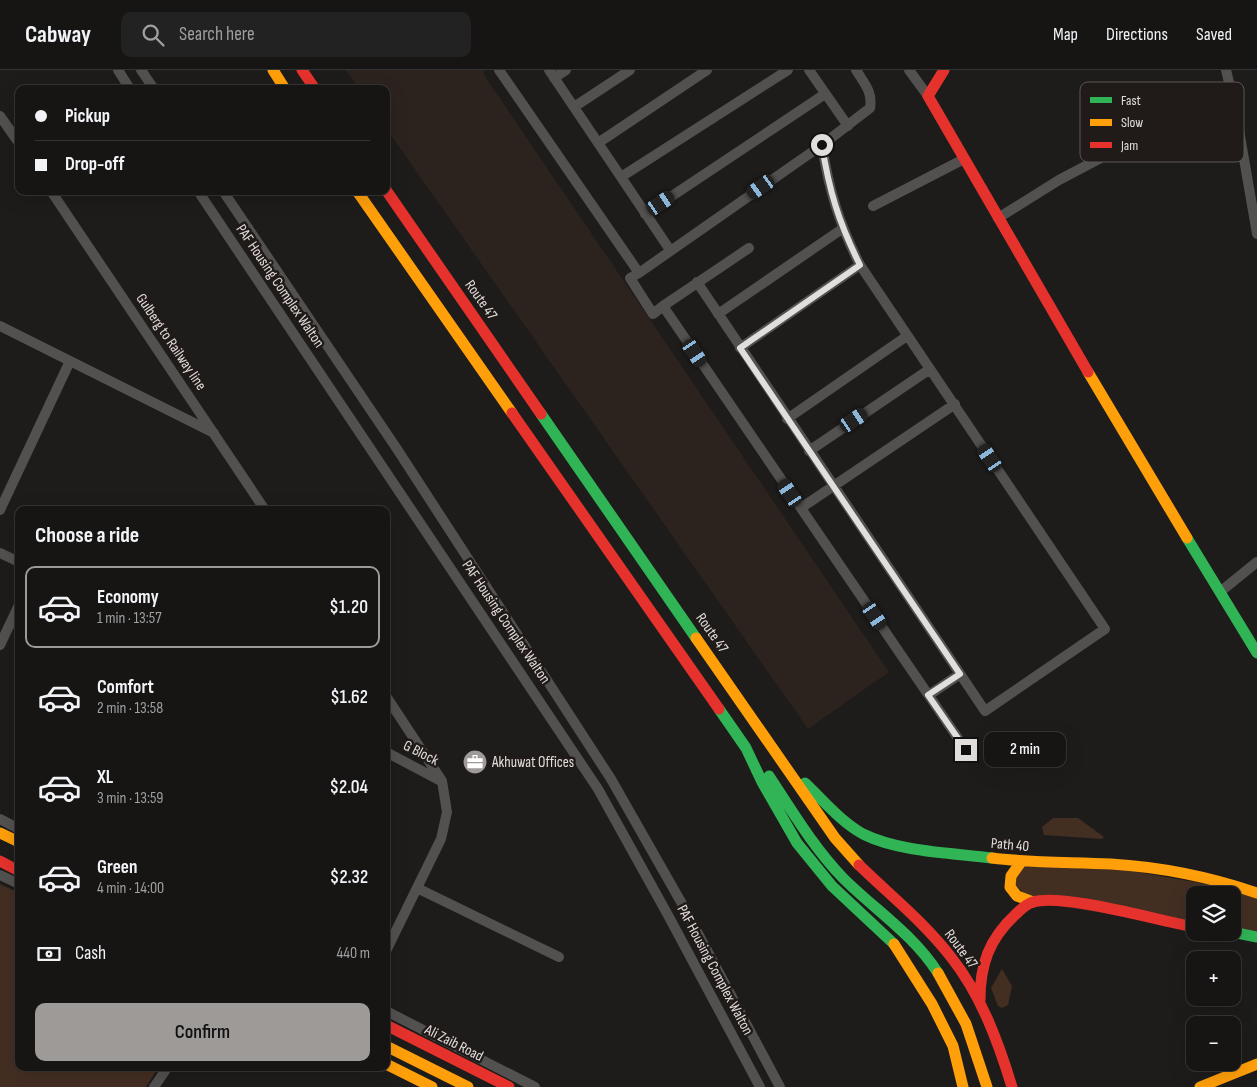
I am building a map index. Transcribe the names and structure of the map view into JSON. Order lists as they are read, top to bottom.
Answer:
{
  "streets": {
    "street": [
      "PAF Housing Complex Walton",
      "Route 47",
      "Gulberg to Railway line",
      "G Block",
      "Path 40",
      "Ali Zaib Road"
    ]
  },
  "crossings": [
    ["Route 47", "Path 40"]
  ],
  "places": {
    "office": ["Akhuwat Offices"]
  },
  "legend": ["Fast", "Slow", "Jam"],
  "page": {
    "header": "Cabway",
    "search": "Search here",
    "nav": ["Map", "Directions", "Saved"],
    "banner": ["Pickup", "Drop-off"],
    "heading": "Choose a ride",
    "list": [
      {
        "name": "Economy",
        "note": "1 min · 13:57",
        "value": "$1.20"
      },
      {
        "name": "Comfort",
        "note": "2 min · 13:58",
        "value": "$1.62"
      },
      {
        "name": "XL",
        "note": "3 min · 13:59",
        "value": "$2.04"
      },
      {
        "name": "Green",
        "note": "4 min · 14:00",
        "value": "$2.32"
      }
    ],
    "bubble": "2 min",
    "map_buttons": ["+", "−"],
    "pay": ["Cash", "440 m"],
    "buttons": "Confirm"
  }
}
